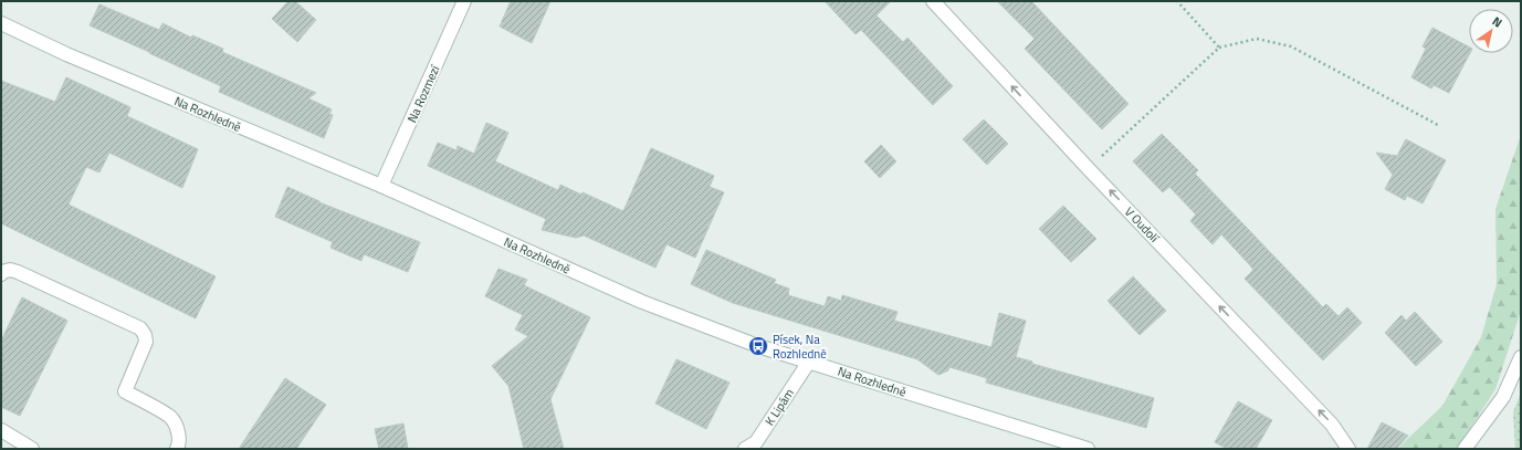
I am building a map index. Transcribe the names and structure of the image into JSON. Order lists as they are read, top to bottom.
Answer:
{
  "streets": {
    "street": [
      "Na Rozmezí",
      "Na Rozhledně",
      "V Oudolí",
      "K Lipám"
    ]
  },
  "crossings": [
    ["Na Rozmezí", "Na Rozhledně"],
    ["Na Rozhledně", "K Lipám"]
  ],
  "one_way": ["V Oudolí"],
  "places": {
    "bus stop": ["Písek, Na Rozhledně"]
  },
  "north": "top right"
}
